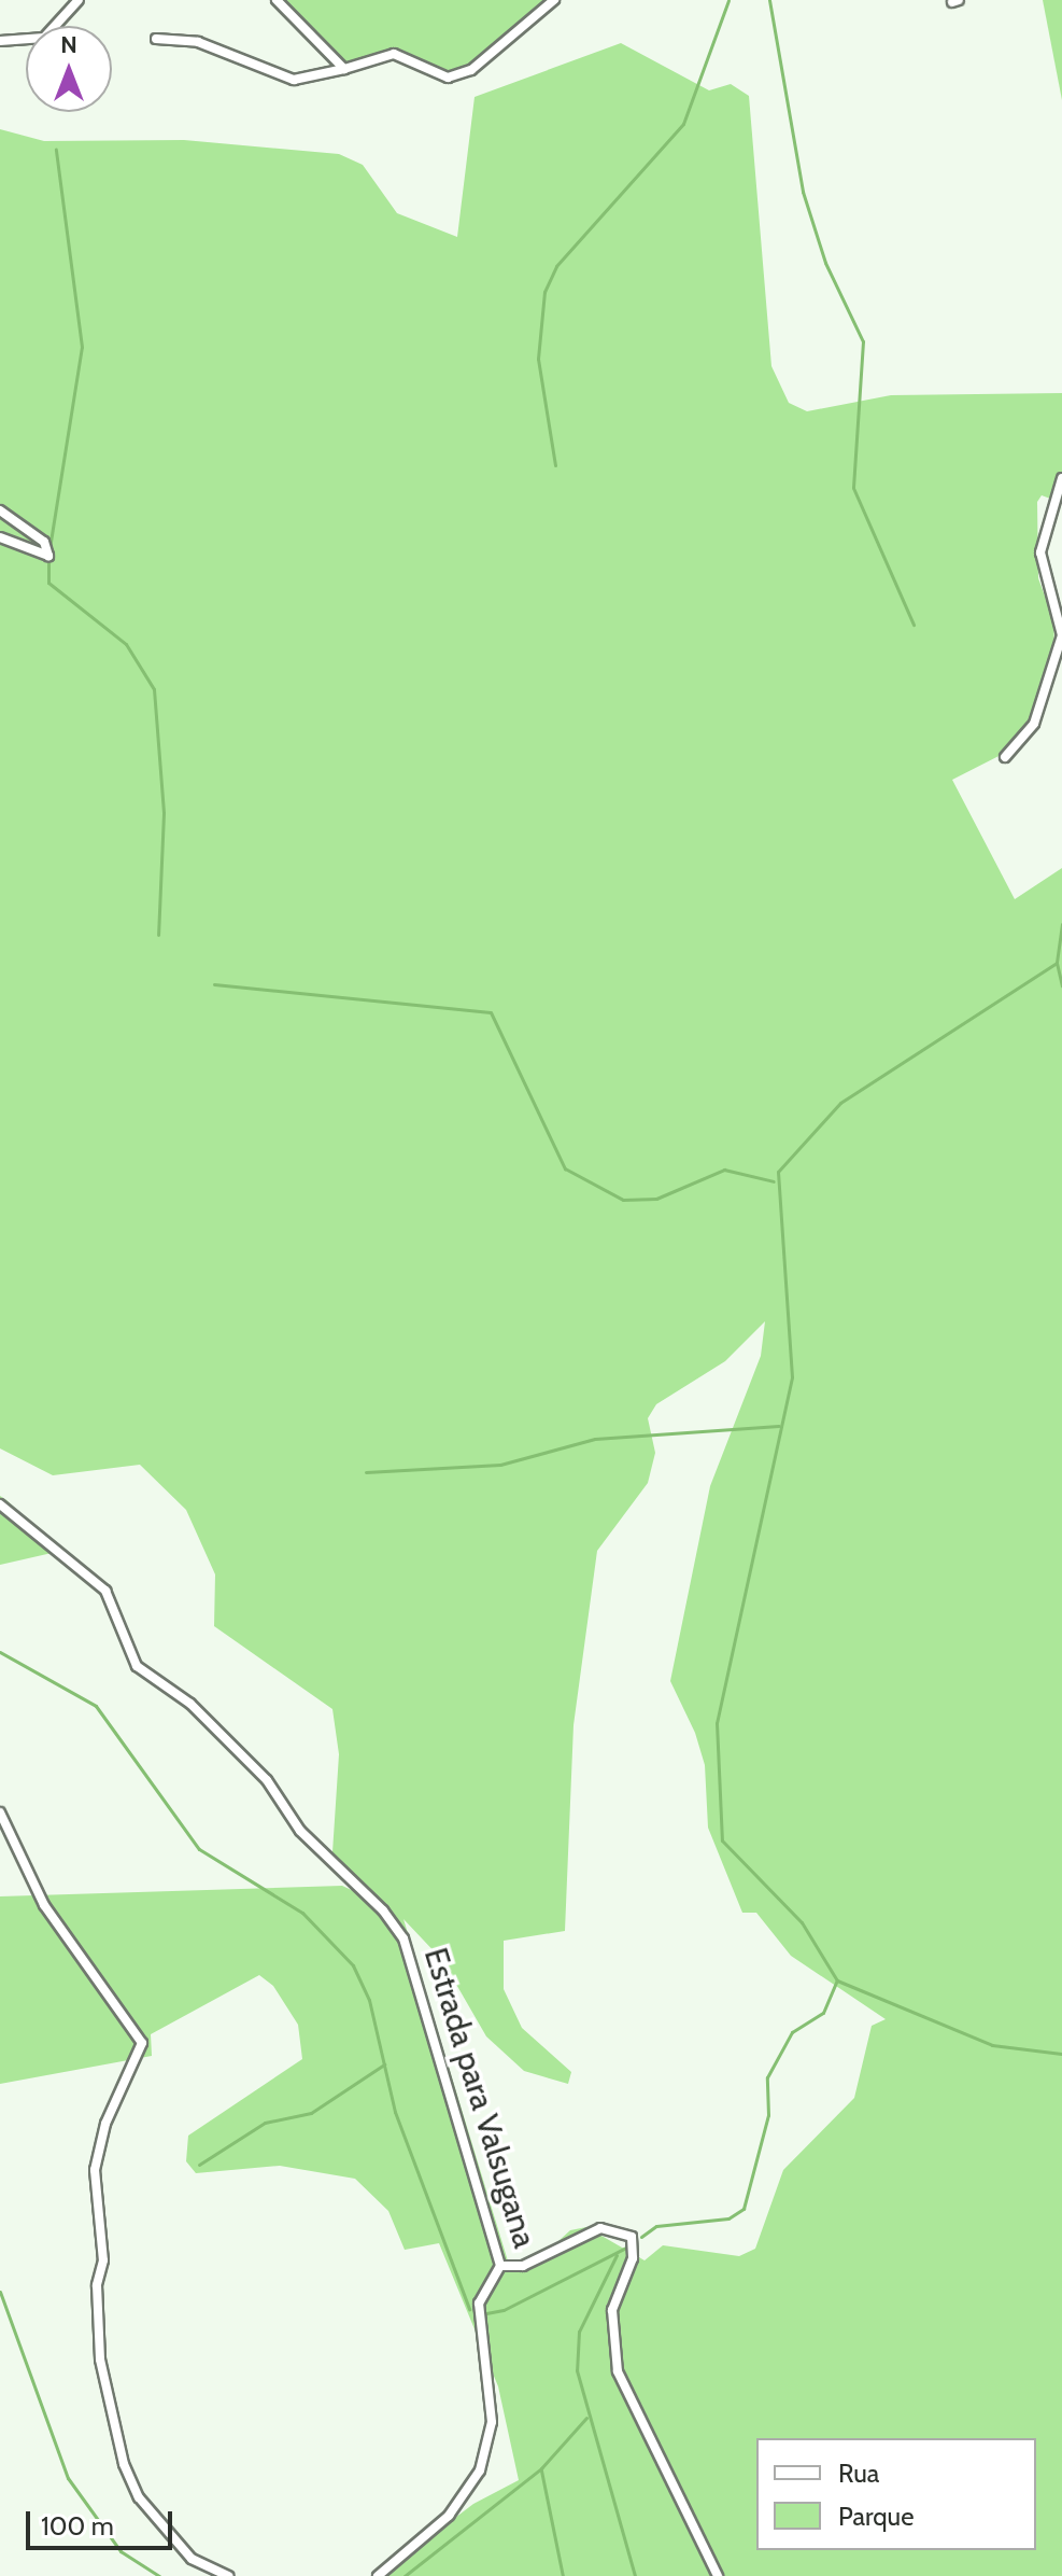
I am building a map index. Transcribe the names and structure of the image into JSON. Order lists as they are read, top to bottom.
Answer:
{
  "streets": {
    "street": ["Estrada para Valsugana"]
  },
  "legend": ["Rua", "Parque"],
  "scale_bar": "100 m",
  "north": "top"
}
